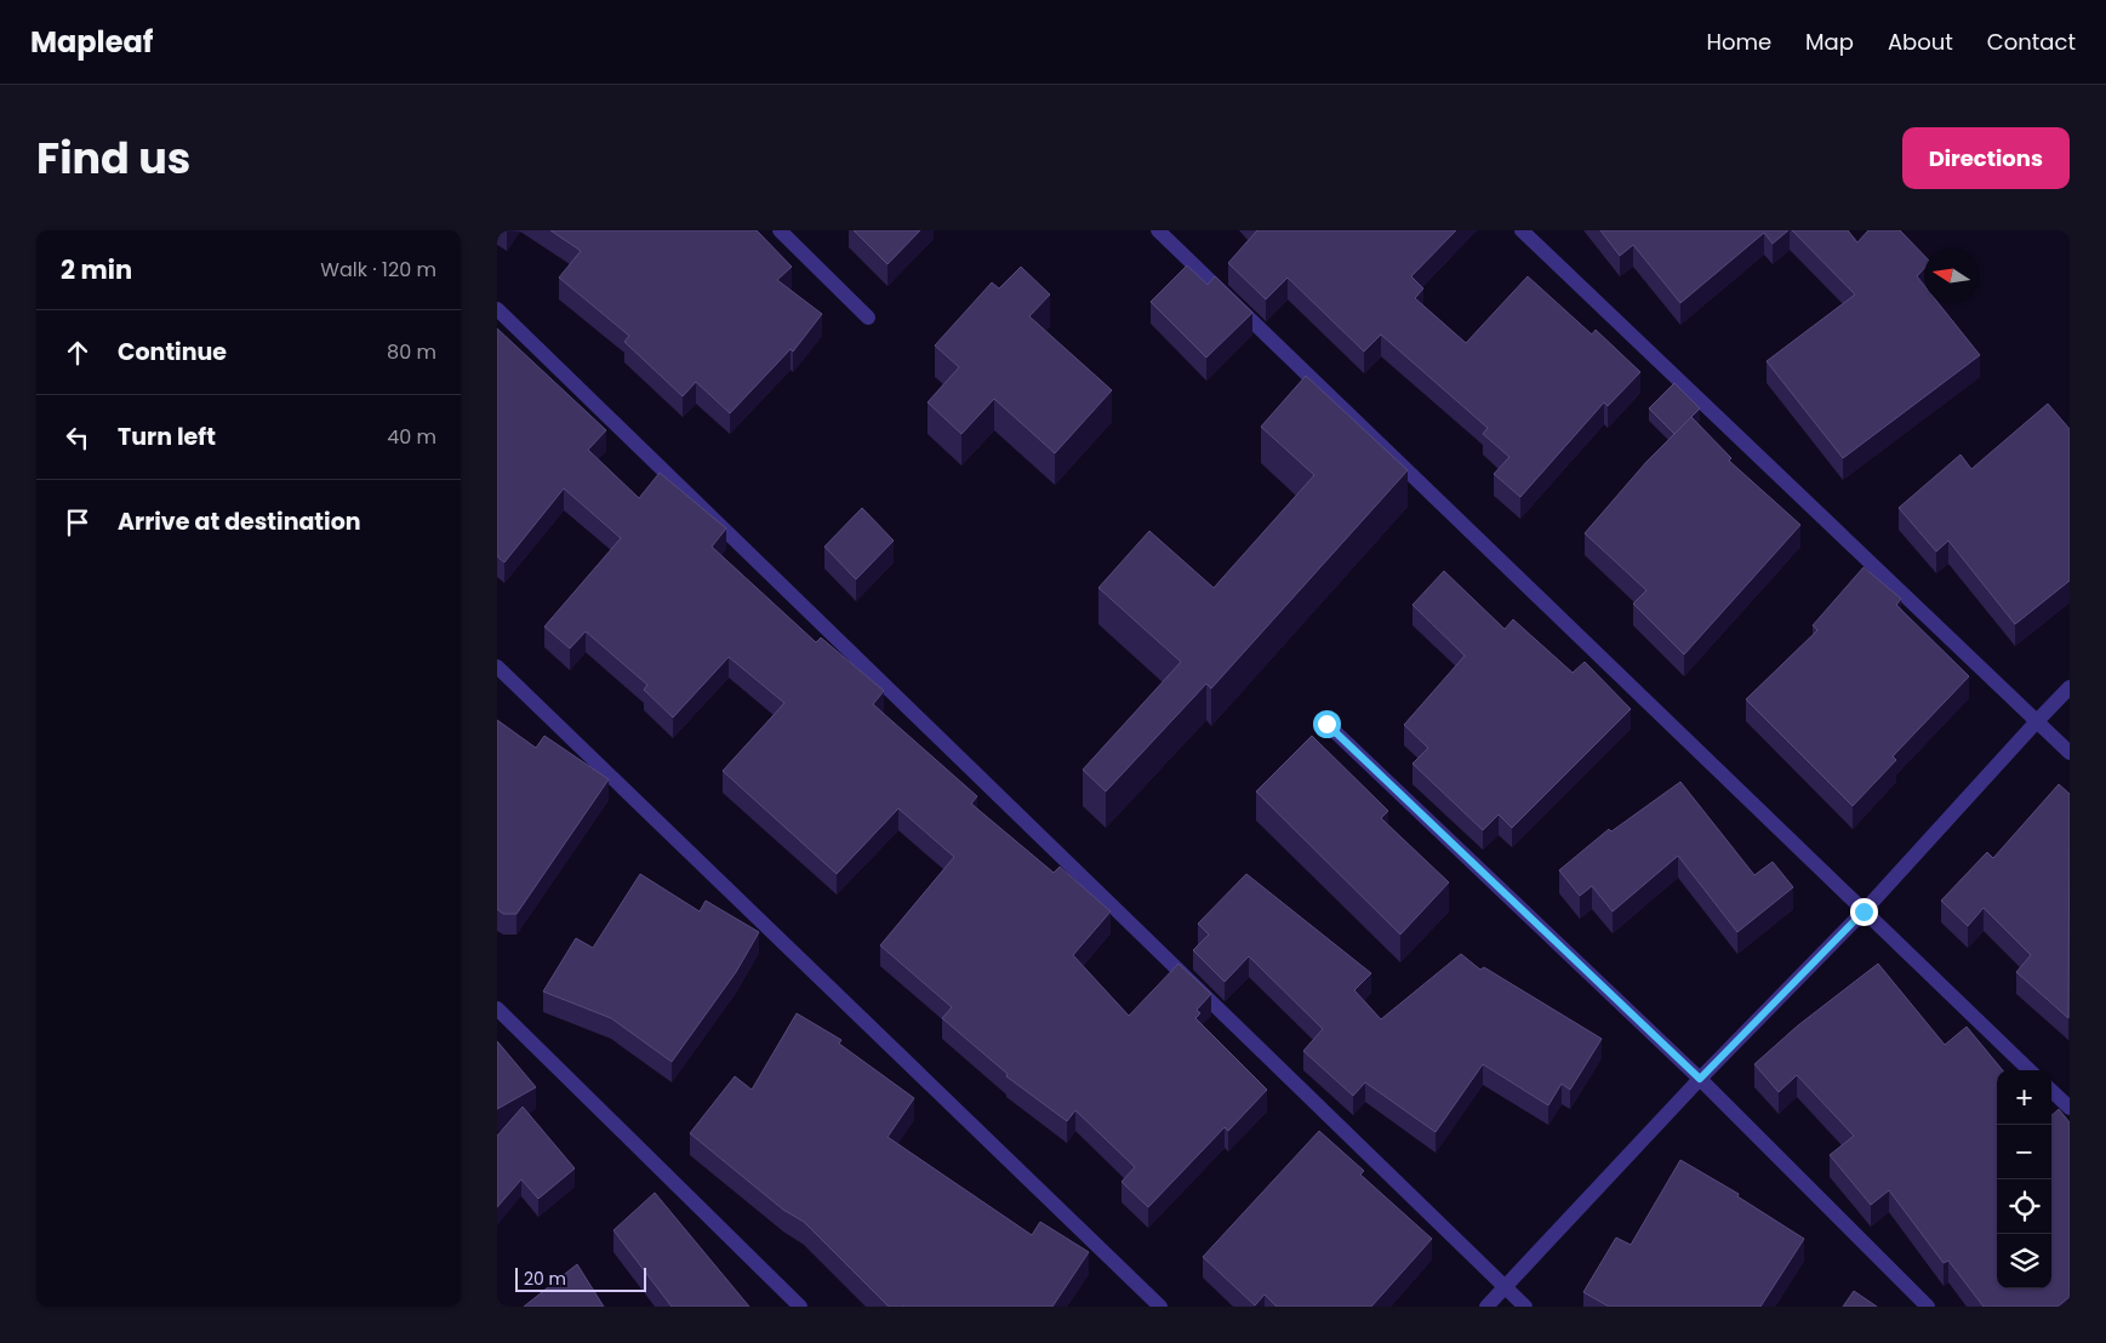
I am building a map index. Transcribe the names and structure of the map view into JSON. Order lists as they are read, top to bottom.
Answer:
{
  "scale_bar": "20 m",
  "north": "left",
  "page": {
    "header": "Mapleaf",
    "nav": [
      "Home",
      "Map",
      "About",
      "Contact"
    ],
    "title": "Find us",
    "buttons": "Directions",
    "heading": ["2 min", "Walk · 120 m"],
    "list": [
      ["Continue", "80 m"],
      ["Turn left", "40 m"],
      "Arrive at destination"
    ],
    "map_buttons": ["+", "−"],
    "scale": "20 m"
  }
}
